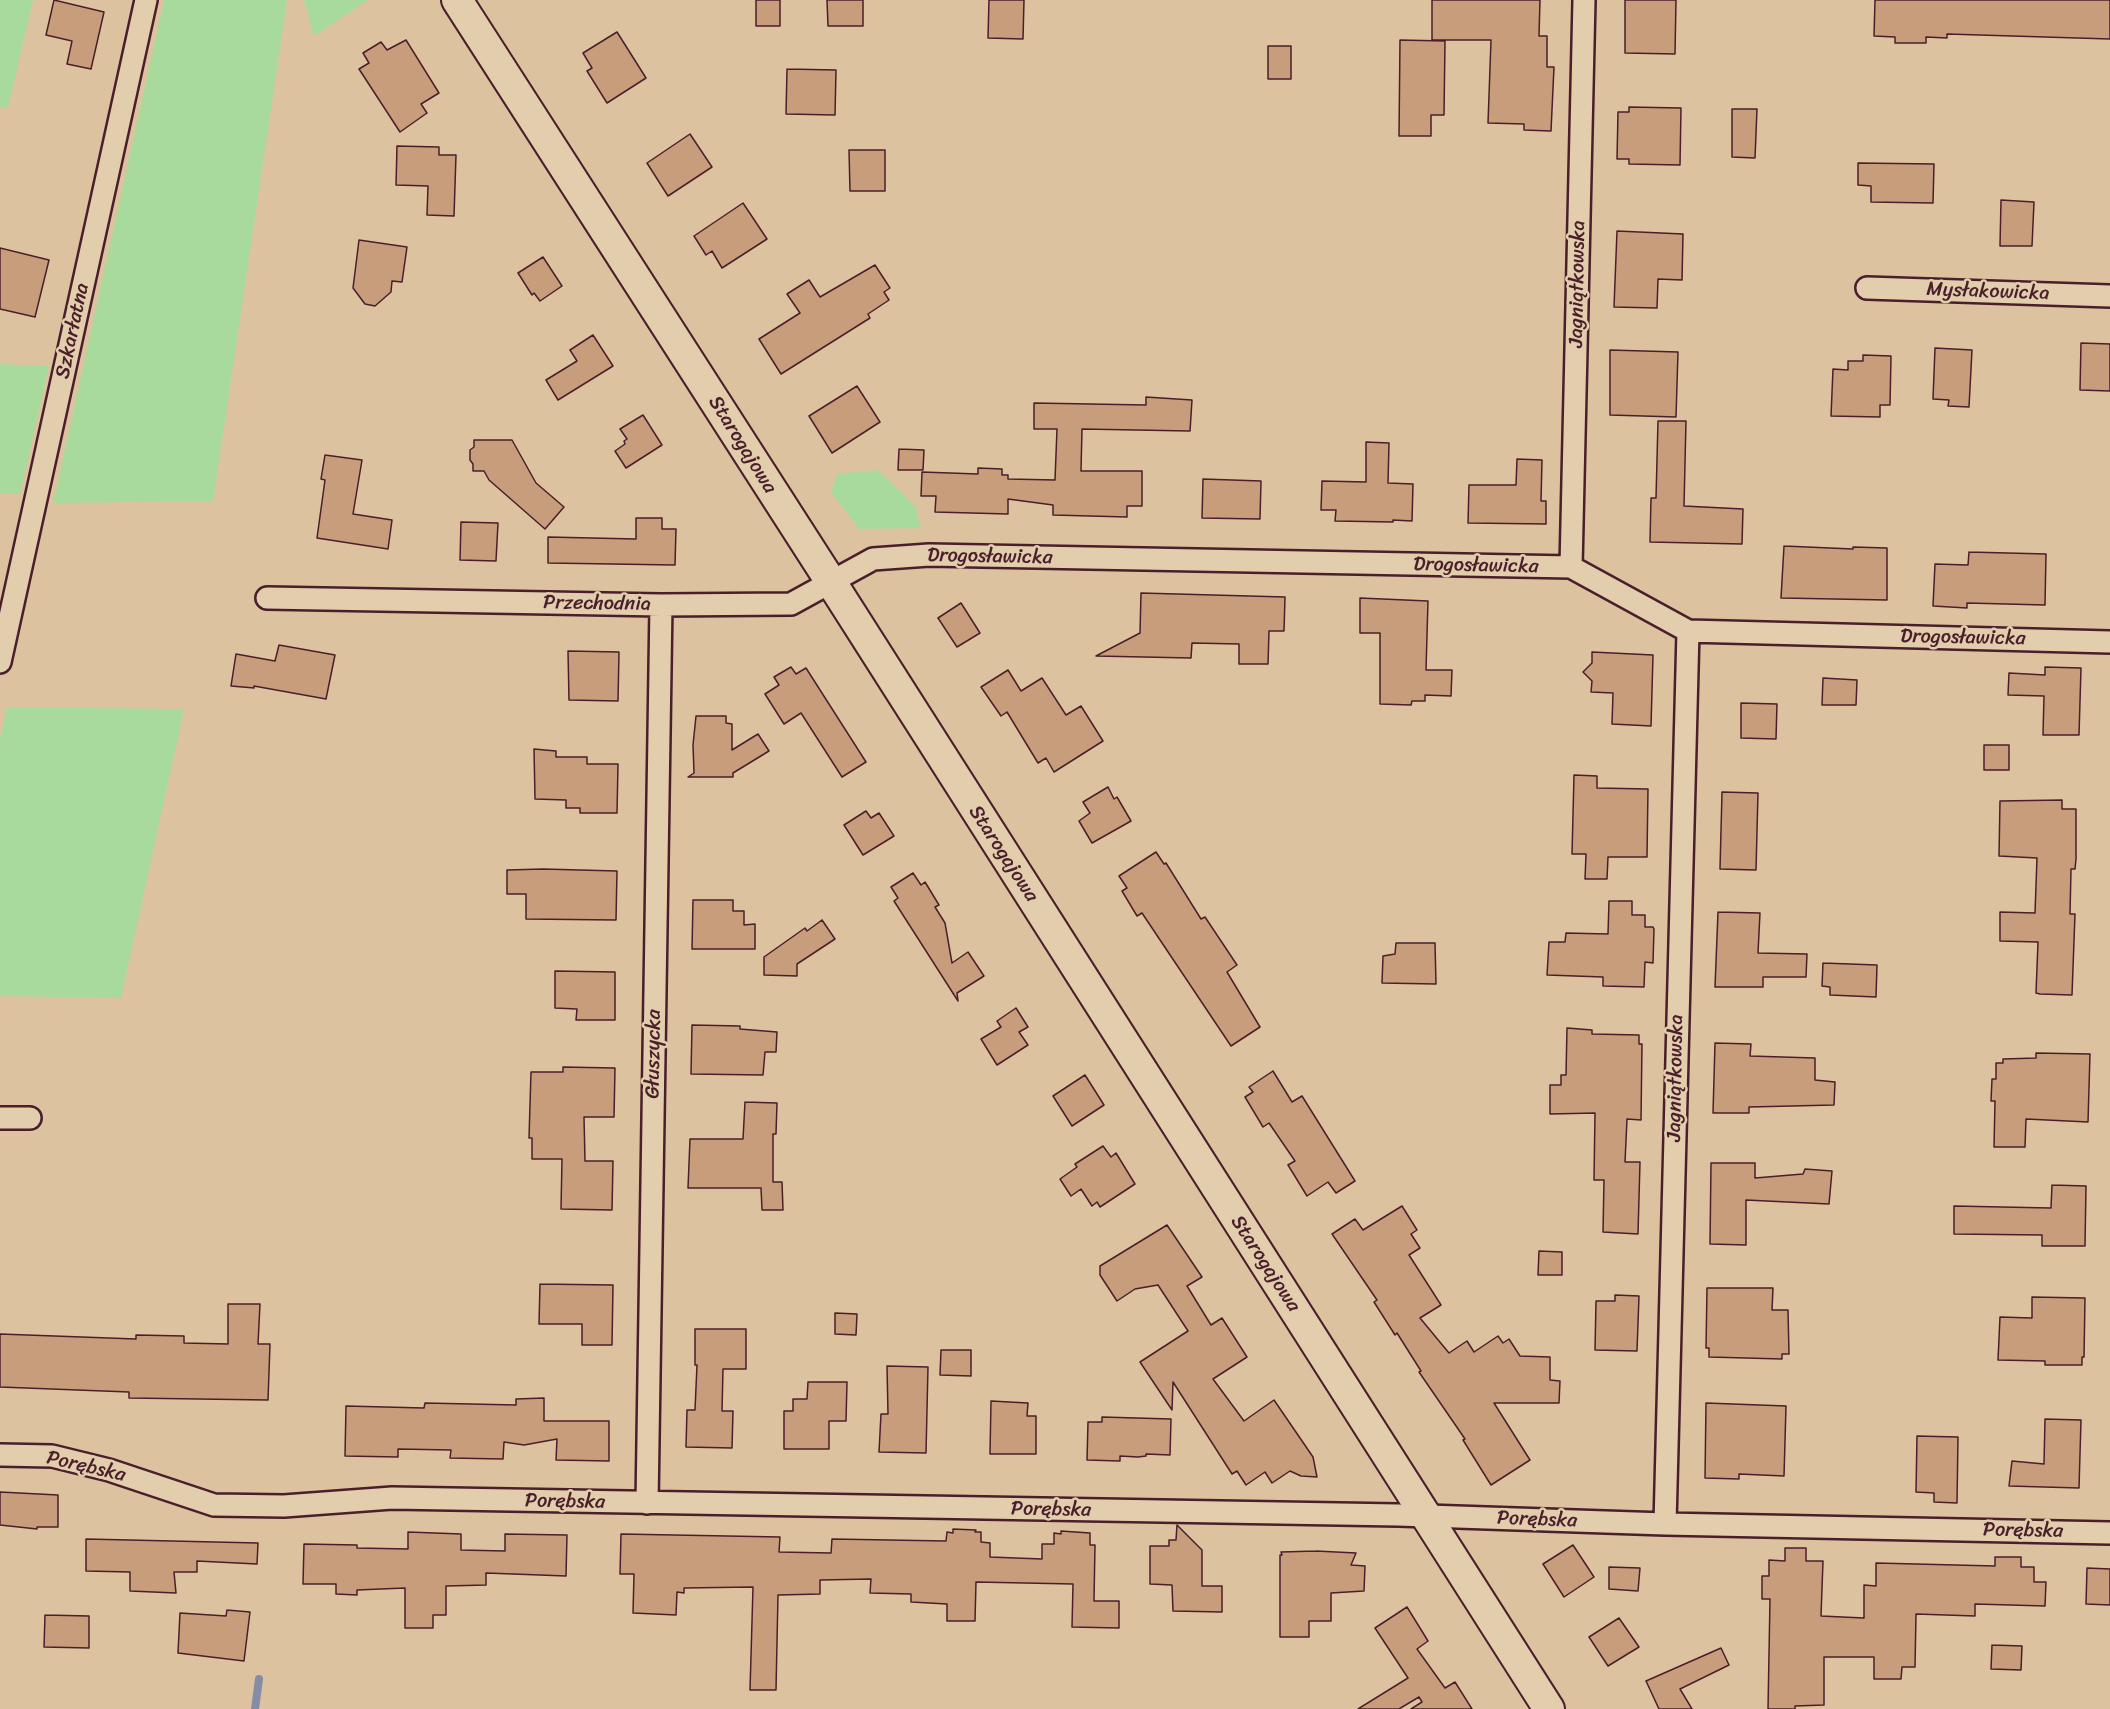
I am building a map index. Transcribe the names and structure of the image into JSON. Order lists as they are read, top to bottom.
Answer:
{
  "streets": {
    "street": [
      "Jagniątkowska",
      "Mysłakowicka",
      "Szkarłatna",
      "Starogajowa",
      "Drogosławicka",
      "Przechodnia",
      "Głuszycka",
      "Porębska"
    ]
  },
  "crossings": [
    ["Jagniątkowska", "Drogosławicka"],
    ["Jagniątkowska", "Porębska"],
    ["Starogajowa", "Drogosławicka"],
    ["Starogajowa", "Przechodnia"],
    ["Starogajowa", "Porębska"],
    ["Drogosławicka", "Przechodnia"],
    ["Przechodnia", "Głuszycka"],
    ["Głuszycka", "Porębska"]
  ]
}
